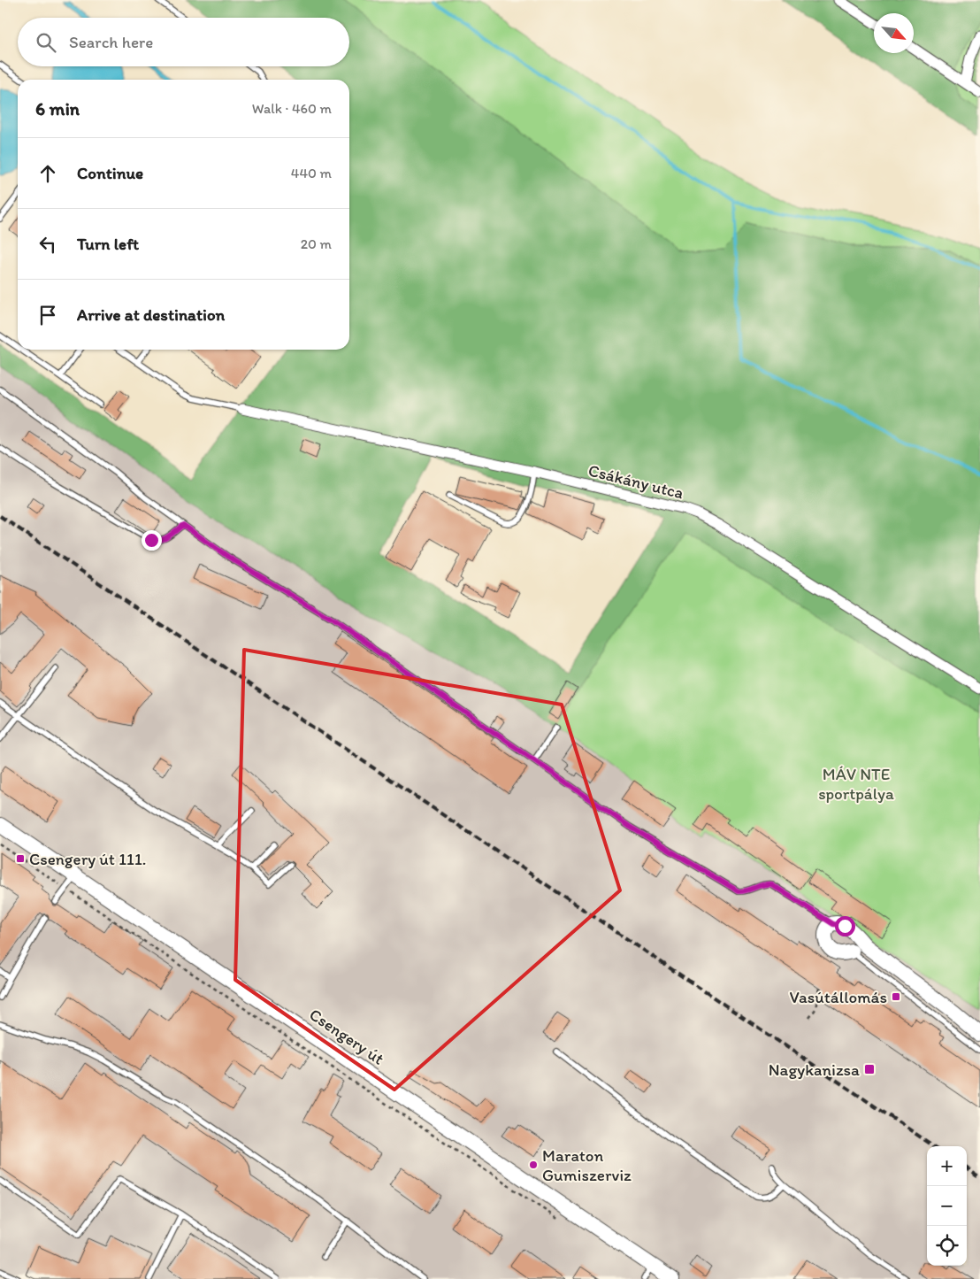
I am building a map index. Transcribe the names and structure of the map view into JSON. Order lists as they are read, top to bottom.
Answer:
{
  "streets": {
    "main road": ["Csengery út"],
    "street": ["Csákány utca"]
  },
  "parks": ["MÁV NTE sportpálya"],
  "places": {
    "transit": ["Csengery út 111.", "Vasútállomás", "Nagykanizsa"],
    "other": ["Maraton Gumiszerviz"]
  },
  "north": "bottom right",
  "page": {
    "search": "Search here",
    "heading": ["6 min", "Walk · 460 m"],
    "list": [
      ["Continue", "440 m"],
      ["Turn left", "20 m"],
      "Arrive at destination"
    ],
    "map_buttons": ["+", "−"]
  }
}
